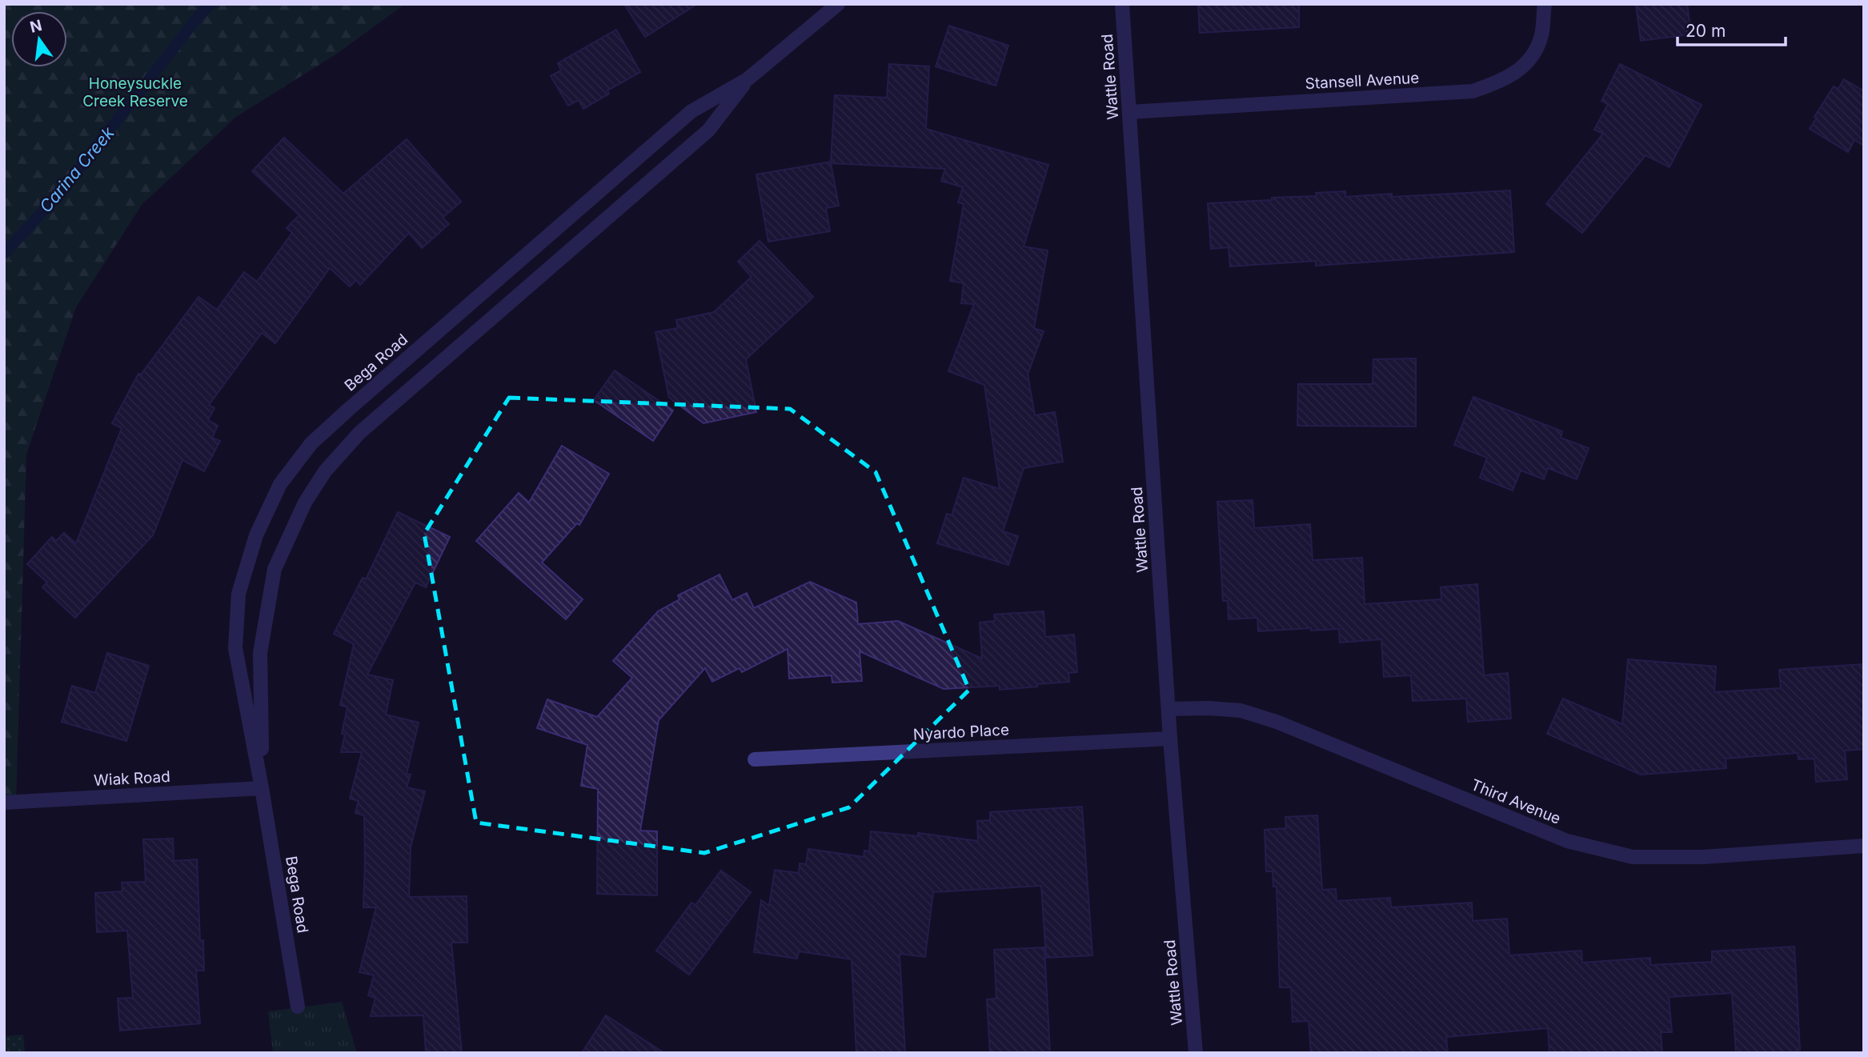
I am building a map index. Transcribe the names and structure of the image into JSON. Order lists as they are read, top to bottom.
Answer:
{
  "streets": {
    "street": [
      "Wattle Road",
      "Stansell Avenue",
      "Bega Road",
      "Nyardo Place",
      "Wiak Road",
      "Third Avenue"
    ]
  },
  "crossings": [
    ["Wattle Road", "Stansell Avenue"],
    ["Wattle Road", "Nyardo Place"],
    ["Wattle Road", "Third Avenue"],
    ["Bega Road", "Wiak Road"]
  ],
  "water": ["Carina Creek"],
  "parks": ["Honeysuckle Creek Reserve"],
  "scale_bar": "20 m",
  "north": "top"
}
